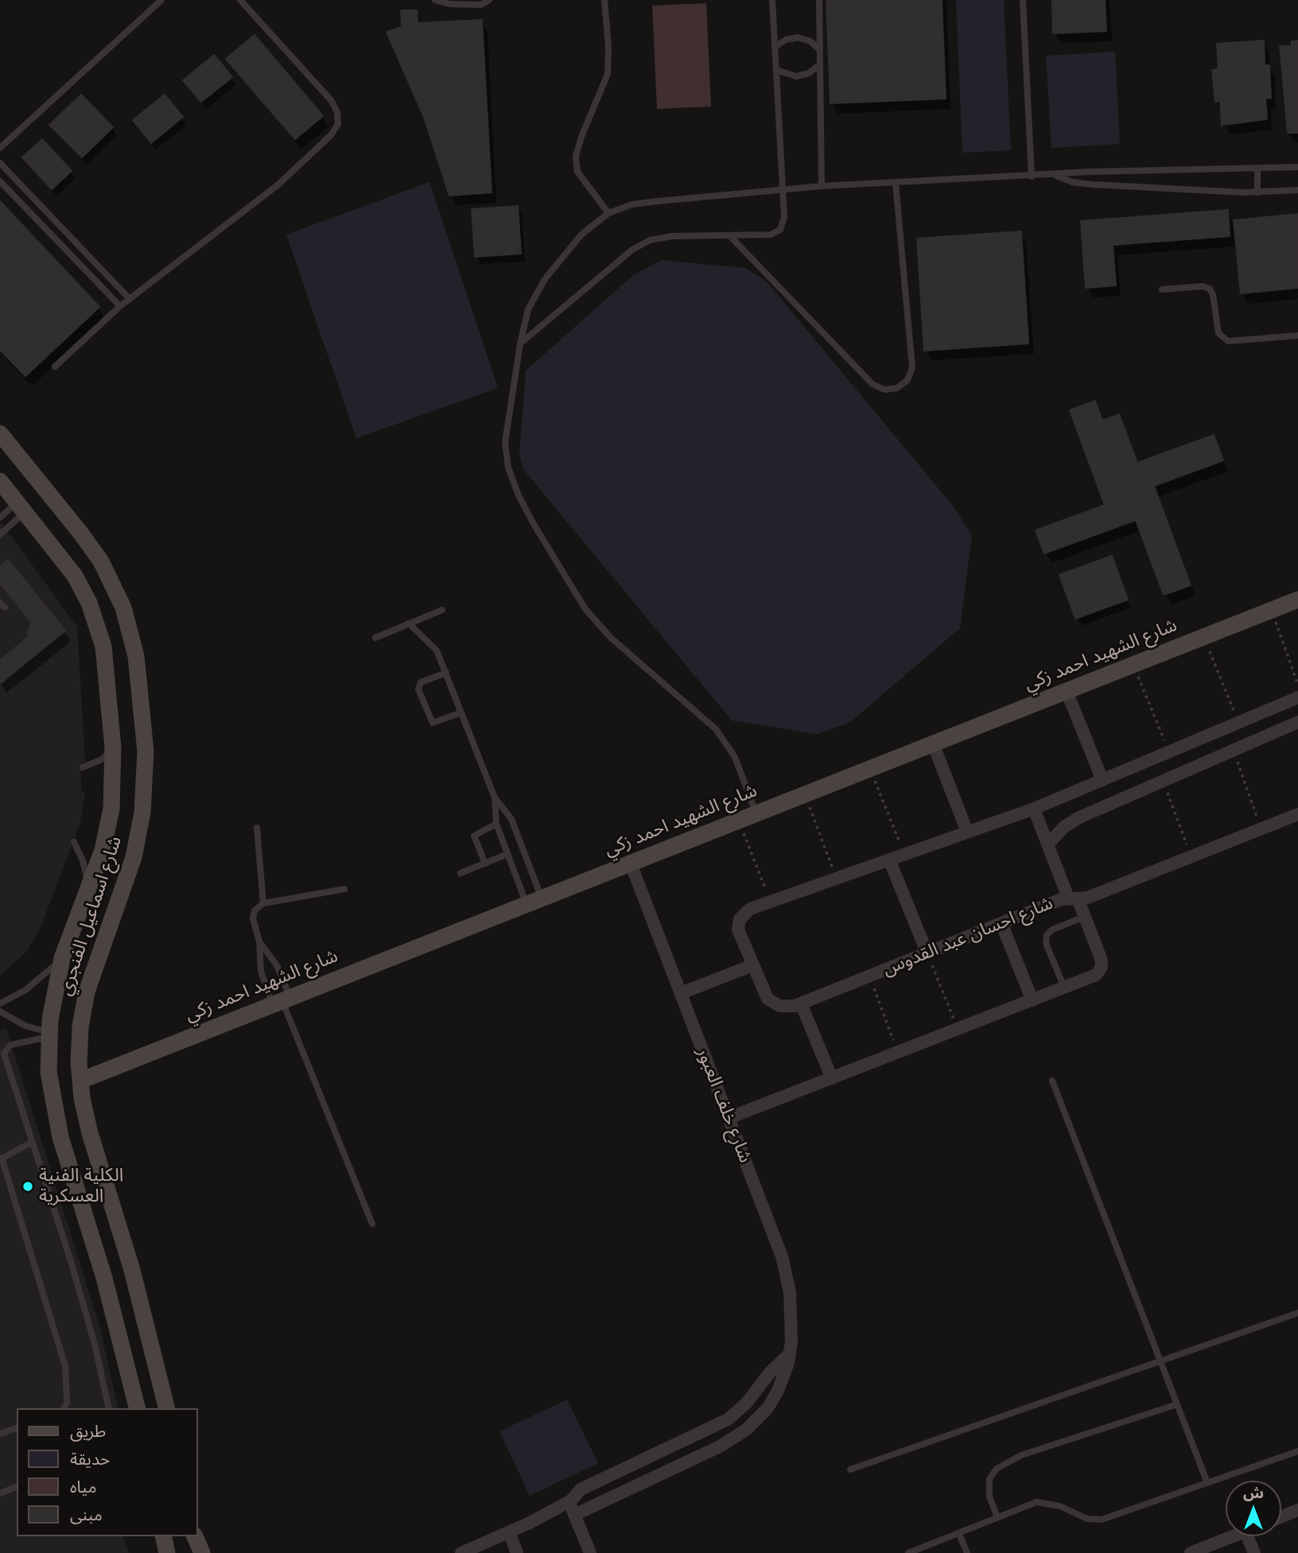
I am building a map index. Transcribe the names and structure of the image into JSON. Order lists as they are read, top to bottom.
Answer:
{
  "streets": {
    "main road": ["شارع الشهيد احمد زكي", "شارع اسماعيل الفنجري"],
    "street": ["شارع احسان عبد القدوس", "شارع خلف العبور"]
  },
  "crossings": [
    ["شارع الشهيد احمد زكي", "شارع اسماعيل الفنجري"],
    ["شارع الشهيد احمد زكي", "شارع خلف العبور"]
  ],
  "places": ["الكلية الفنية العسكرية"],
  "legend": [
    "طريق",
    "حديقة",
    "مياه",
    "مبنى"
  ],
  "north": "top"
}
